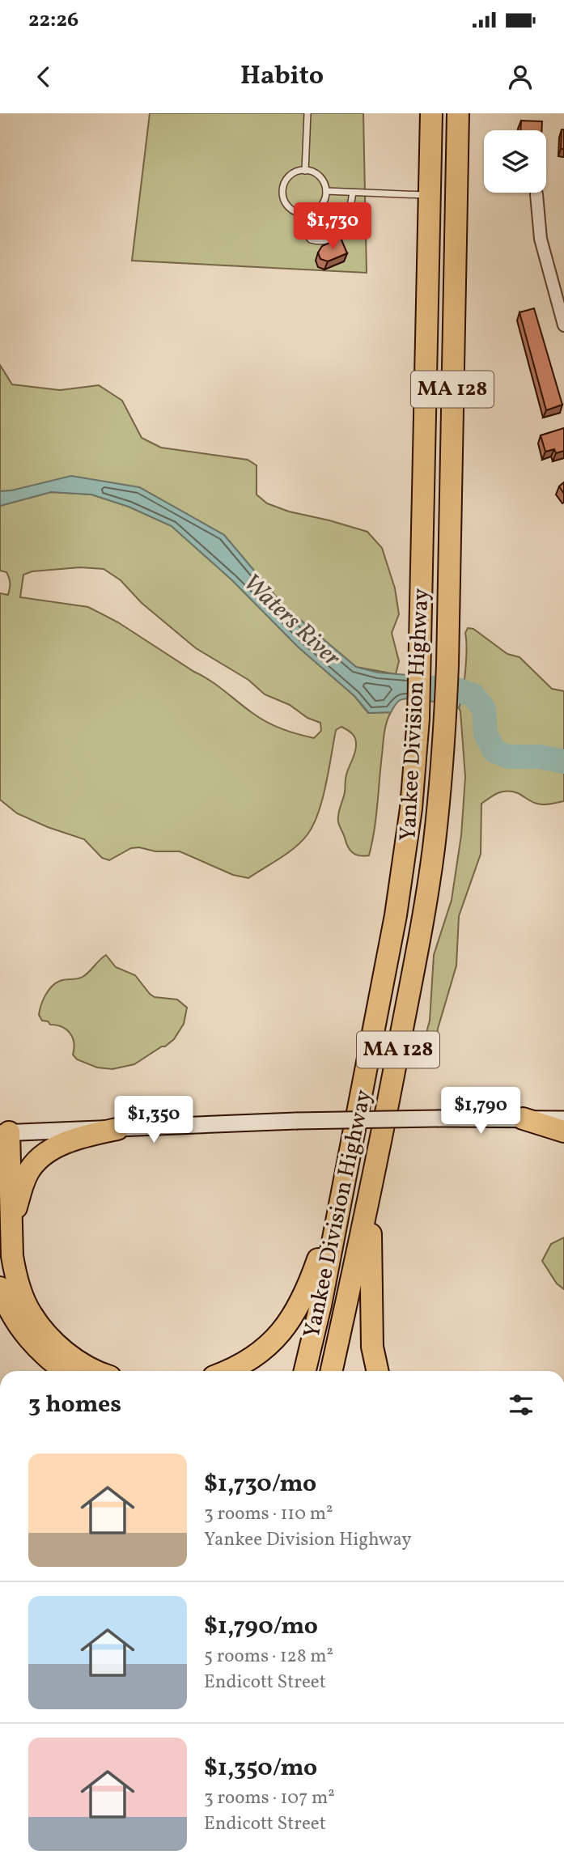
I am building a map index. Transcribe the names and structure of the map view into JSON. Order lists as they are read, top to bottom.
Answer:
{
  "streets": {
    "highway": ["MA 128", "Yankee Division Highway"]
  },
  "water": ["Waters River"],
  "page": {
    "status": "22:26",
    "header": "Habito",
    "price": ["$1,730", "$1,790", "$1,350"],
    "heading": "3 homes",
    "list": [
      {
        "name": "$1,730/mo",
        "note": "3 rooms · 110 m² · Yankee Division Highway"
      },
      {
        "name": "$1,790/mo",
        "note": "5 rooms · 128 m² · Endicott Street"
      },
      {
        "name": "$1,350/mo",
        "note": "3 rooms · 107 m² · Endicott Street"
      }
    ]
  }
}
